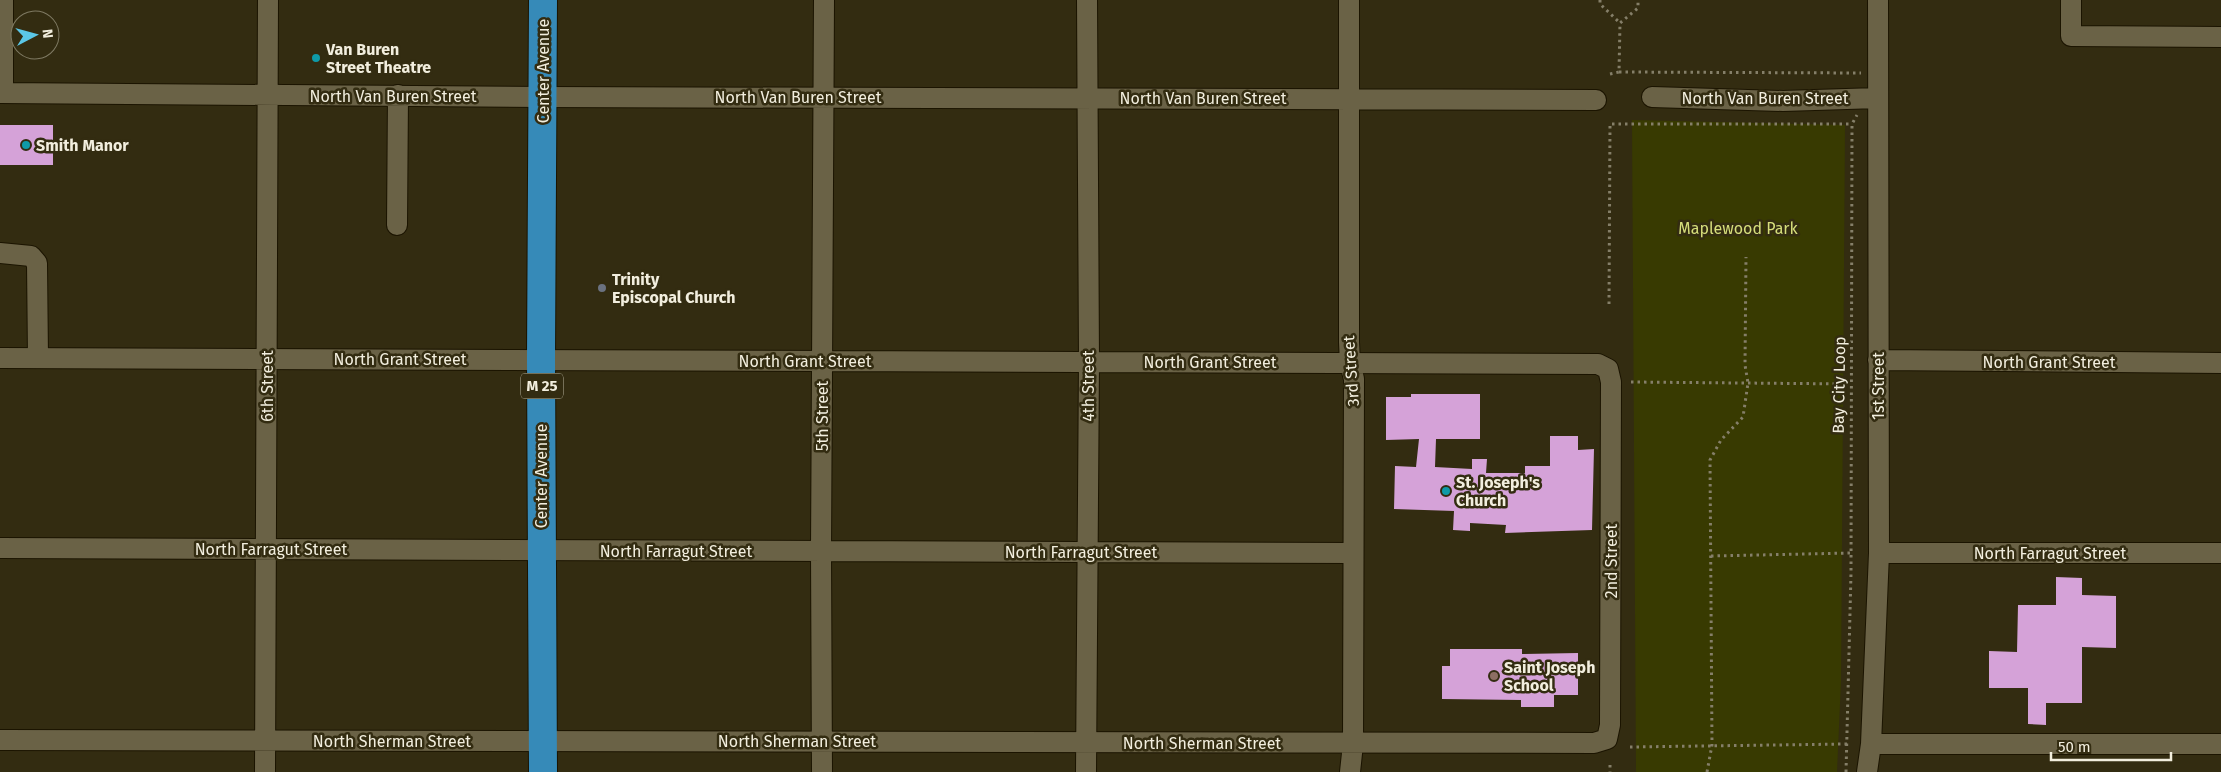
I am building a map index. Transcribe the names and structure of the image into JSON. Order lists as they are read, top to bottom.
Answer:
{
  "streets": {
    "highway": ["Center Avenue", "M 25"],
    "street": [
      "North Van Buren Street",
      "North Grant Street",
      "3rd Street",
      "6th Street",
      "4th Street",
      "1st Street",
      "5th Street",
      "North Farragut Street",
      "2nd Street",
      "North Sherman Street"
    ],
    "path": ["Bay City Loop"]
  },
  "crossings": [
    ["Center Avenue", "North Van Buren Street"],
    ["Center Avenue", "North Grant Street"],
    ["Center Avenue", "North Farragut Street"],
    ["Center Avenue", "North Sherman Street"],
    ["North Van Buren Street", "3rd Street"],
    ["North Van Buren Street", "Bay City Loop"],
    ["North Van Buren Street", "6th Street"],
    ["North Van Buren Street", "4th Street"],
    ["North Van Buren Street", "1st Street"],
    ["North Van Buren Street", "5th Street"],
    ["North Grant Street", "3rd Street"],
    ["North Grant Street", "6th Street"],
    ["North Grant Street", "4th Street"],
    ["North Grant Street", "1st Street"],
    ["North Grant Street", "5th Street"],
    ["North Grant Street", "2nd Street"],
    ["3rd Street", "North Farragut Street"],
    ["3rd Street", "North Sherman Street"],
    ["Bay City Loop", "1st Street"],
    ["6th Street", "North Farragut Street"],
    ["6th Street", "North Sherman Street"],
    ["4th Street", "North Farragut Street"],
    ["4th Street", "North Sherman Street"],
    ["1st Street", "North Farragut Street"],
    ["5th Street", "North Farragut Street"],
    ["5th Street", "North Sherman Street"],
    ["2nd Street", "North Sherman Street"]
  ],
  "parks": ["Maplewood Park"],
  "places": [
    "Van Buren Street Theatre",
    "Smith Manor",
    "Trinity Episcopal Church",
    "St. Joseph's Church",
    "Saint Joseph School"
  ],
  "scale_bar": "50 m",
  "north": "right"
}
